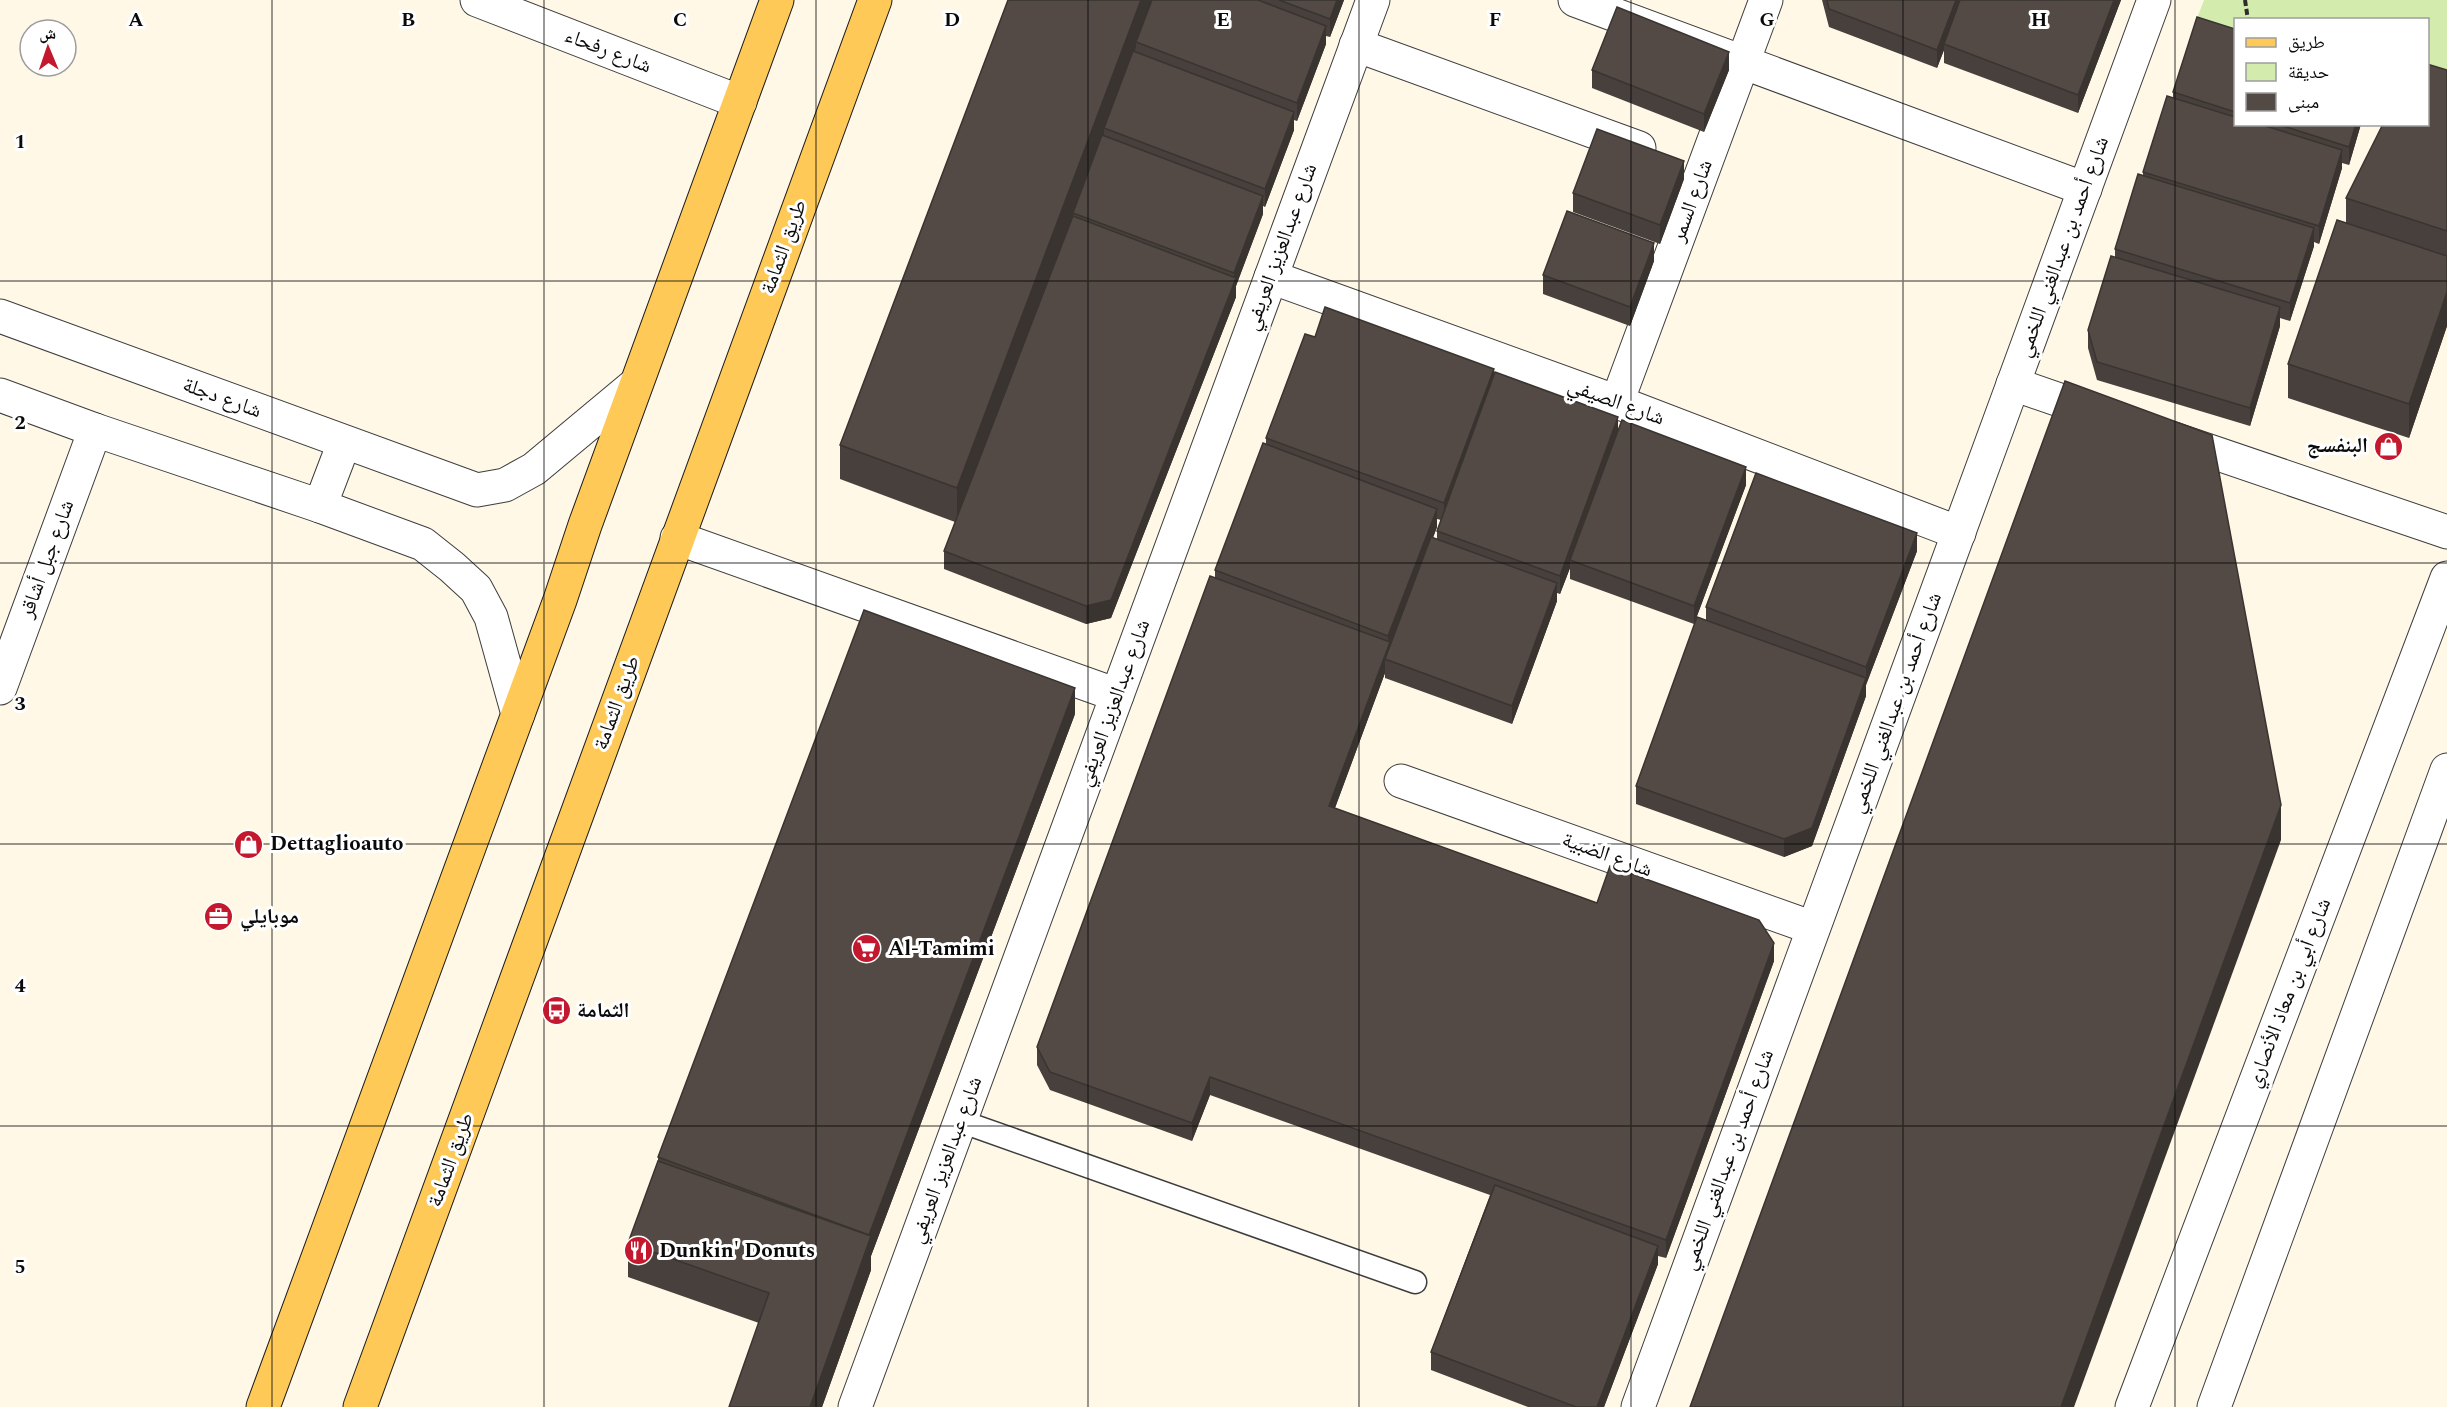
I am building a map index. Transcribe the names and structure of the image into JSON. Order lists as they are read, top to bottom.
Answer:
{
  "streets": {
    "main road": ["طريق الثمامة"],
    "street": [
      "شارع رفحاء",
      "شارع السمر",
      "شارع عبدالعزيز العريفي",
      "شارع أحمد بن عبدالغني اللخمي",
      "شارع دجلة",
      "شارع الصيفي",
      "شارع جبل أشاقر",
      "شارع الضبية",
      "شارع أبي بن معاذ الأنصاري"
    ]
  },
  "crossings": [
    ["شارع السمر", "شارع الصيفي"],
    ["شارع عبدالعزيز العريفي", "شارع الصيفي"],
    ["شارع أحمد بن عبدالغني اللخمي", "شارع الصيفي"],
    ["شارع أحمد بن عبدالغني اللخمي", "شارع الضبية"]
  ],
  "places": {
    "shop": ["البنفسج", "Dettaglioauto"],
    "office": ["موبايلي"],
    "supermarket": ["Al-Tamimi"],
    "bus stop": ["الثمامة"],
    "restaurant": ["Dunkin' Donuts"]
  },
  "legend": ["طريق", "حديقة", "مبنى"],
  "north": "top",
  "grid": {
    "columns": [
      "A",
      "B",
      "C",
      "D",
      "E",
      "F",
      "G",
      "H"
    ],
    "rows": [
      "1",
      "2",
      "3",
      "4",
      "5"
    ]
  }
}
